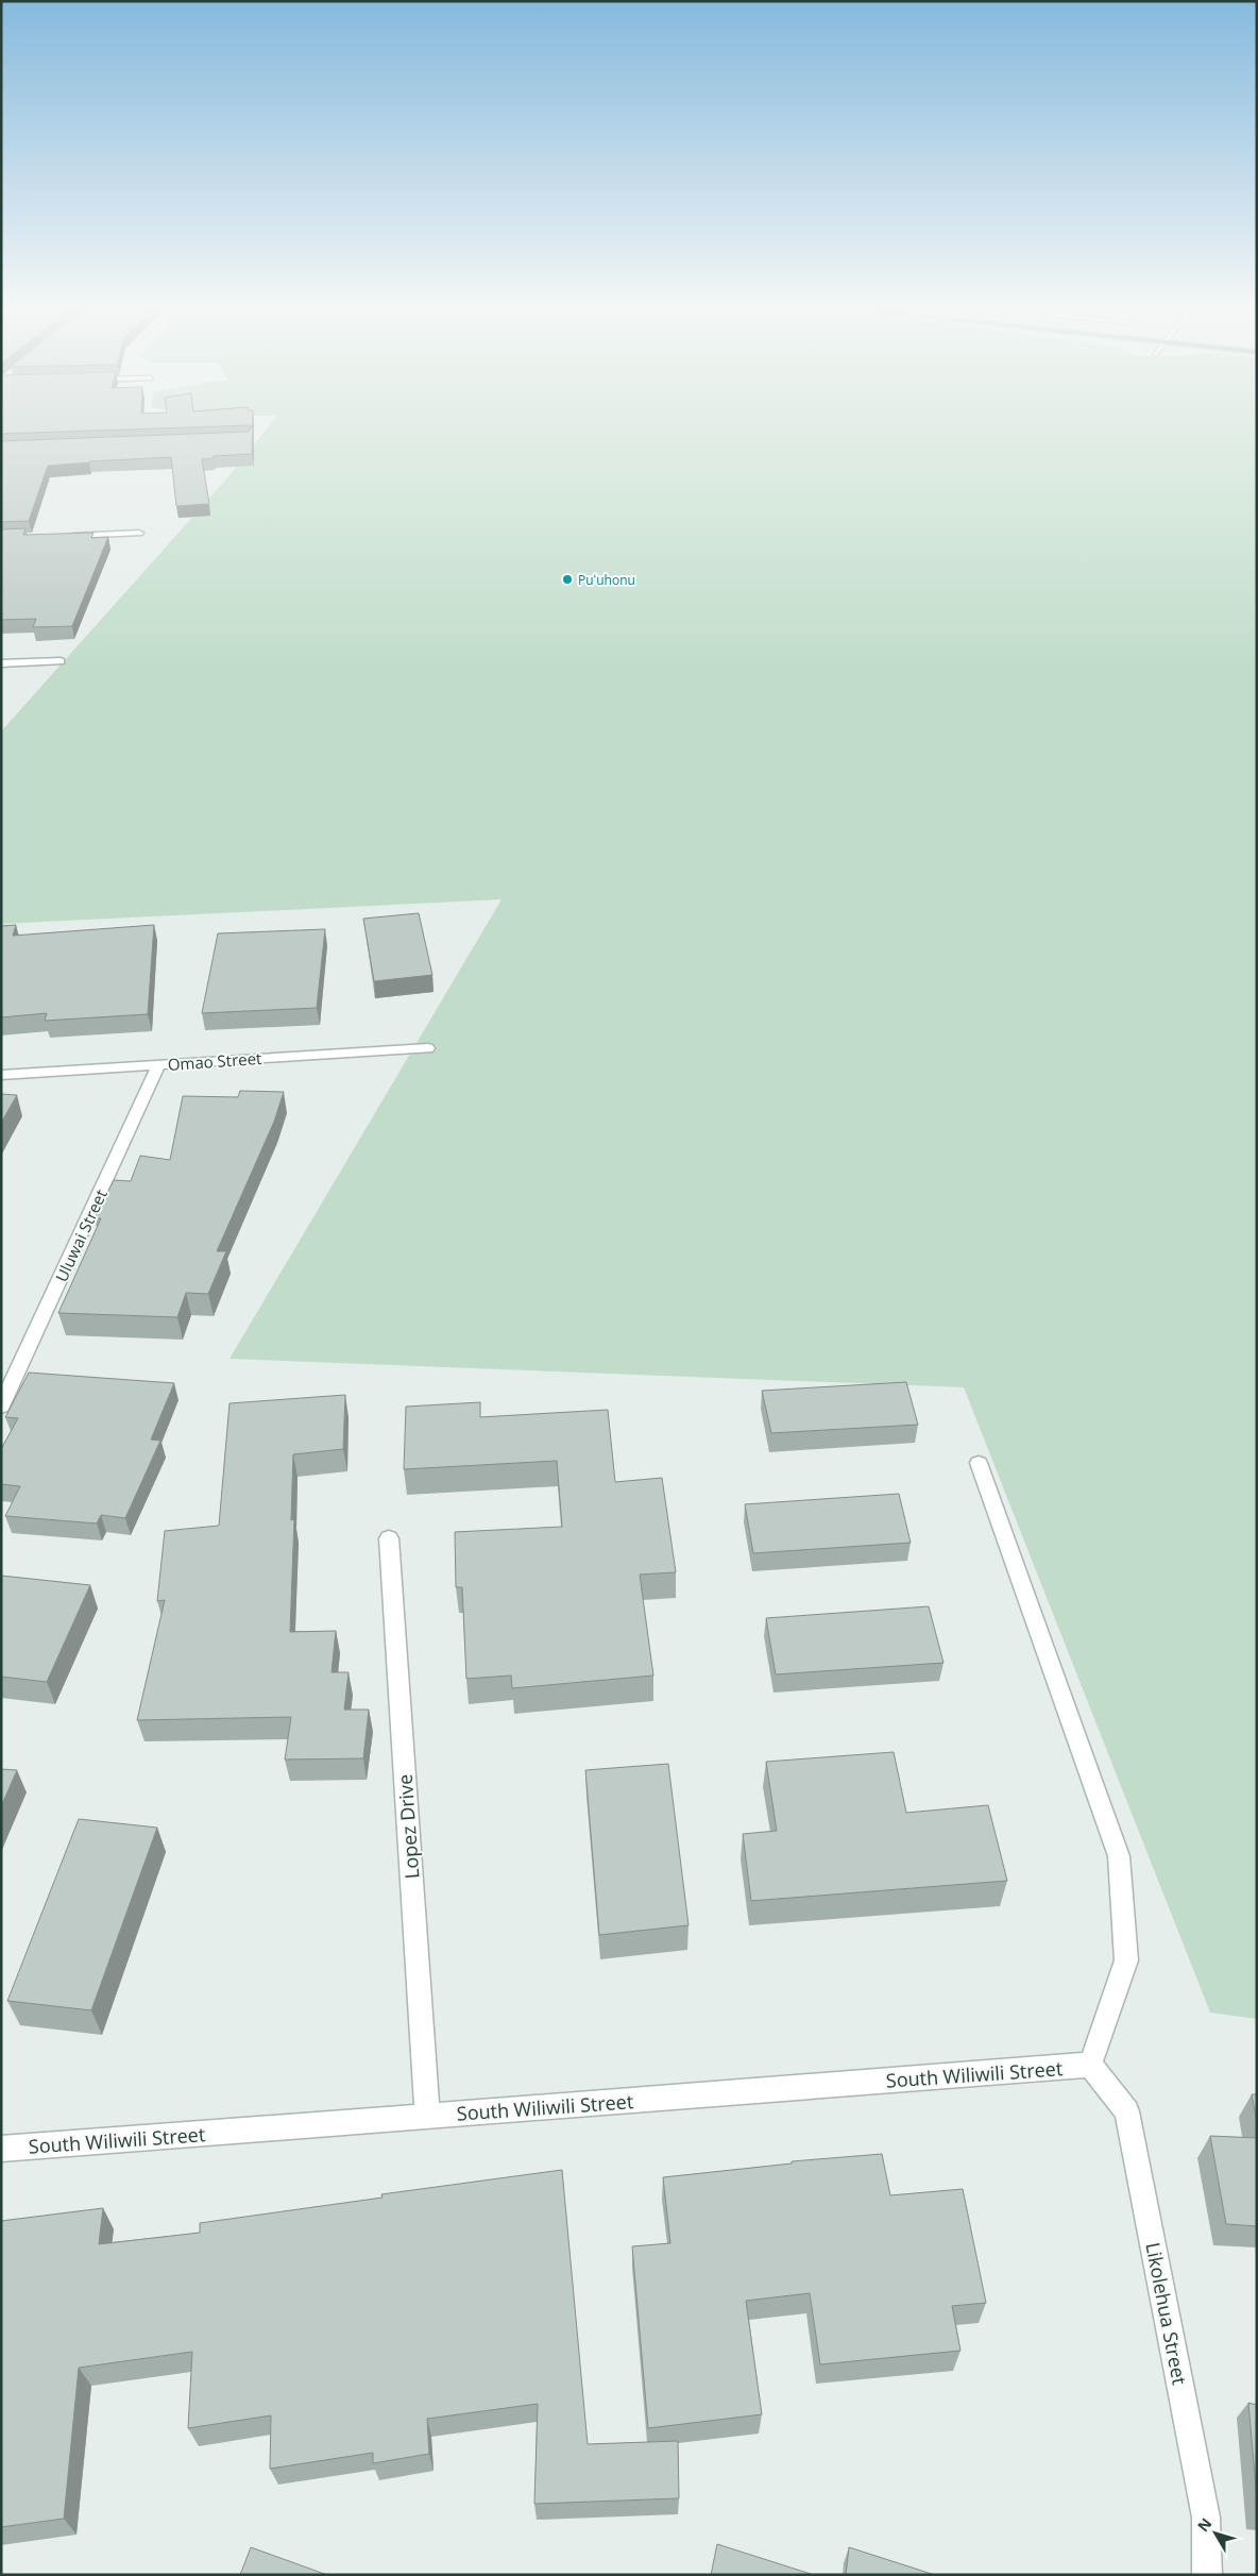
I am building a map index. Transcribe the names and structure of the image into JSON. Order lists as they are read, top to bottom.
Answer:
{
  "streets": {
    "street": [
      "Omao Street",
      "Uluwai Street",
      "Lopez Drive",
      "South Wiliwili Street",
      "Likolehua Street"
    ]
  },
  "crossings": [
    ["Omao Street", "Uluwai Street"],
    ["Lopez Drive", "South Wiliwili Street"],
    ["South Wiliwili Street", "Likolehua Street"]
  ],
  "places": ["Puʻuhonu"],
  "north": "top left"
}
